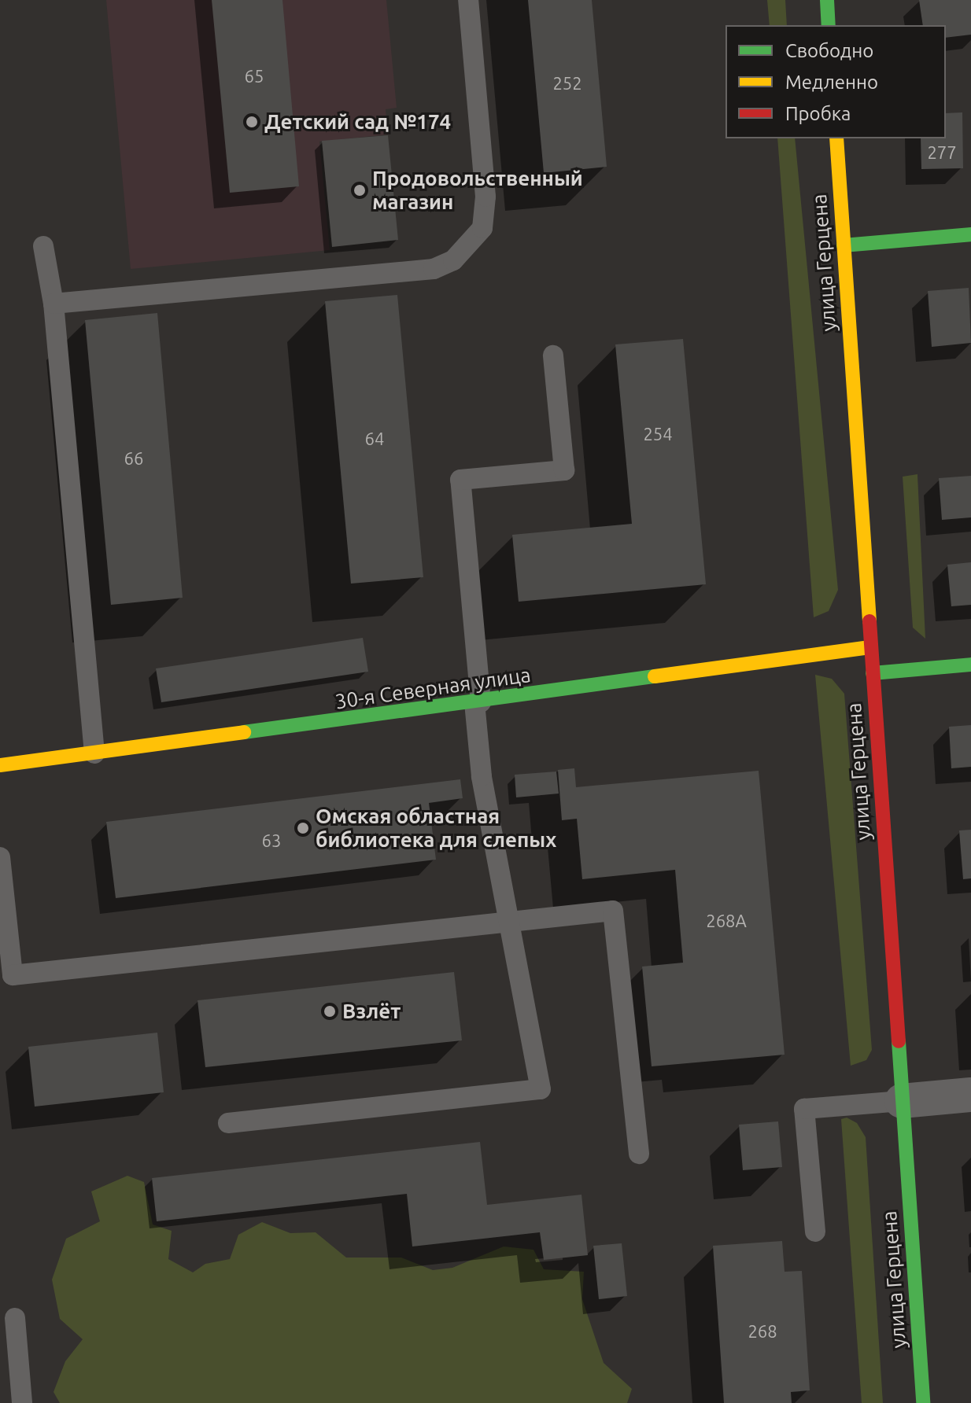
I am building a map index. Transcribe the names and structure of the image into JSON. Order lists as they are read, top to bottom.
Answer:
{
  "streets": {
    "main road": ["улица Герцена", "30-я Северная улица"]
  },
  "crossings": [
    ["улица Герцена", "30-я Северная улица"]
  ],
  "places": [
    "Детский сад №174",
    "Продовольственный магазин",
    "Омская областная библиотека для слепых",
    "Взлёт"
  ],
  "house_numbers": [
    "65",
    "252",
    "277",
    "254",
    "64",
    "66",
    "63",
    "268А",
    "268"
  ],
  "legend": ["Свободно", "Медленно", "Пробка"]
}
